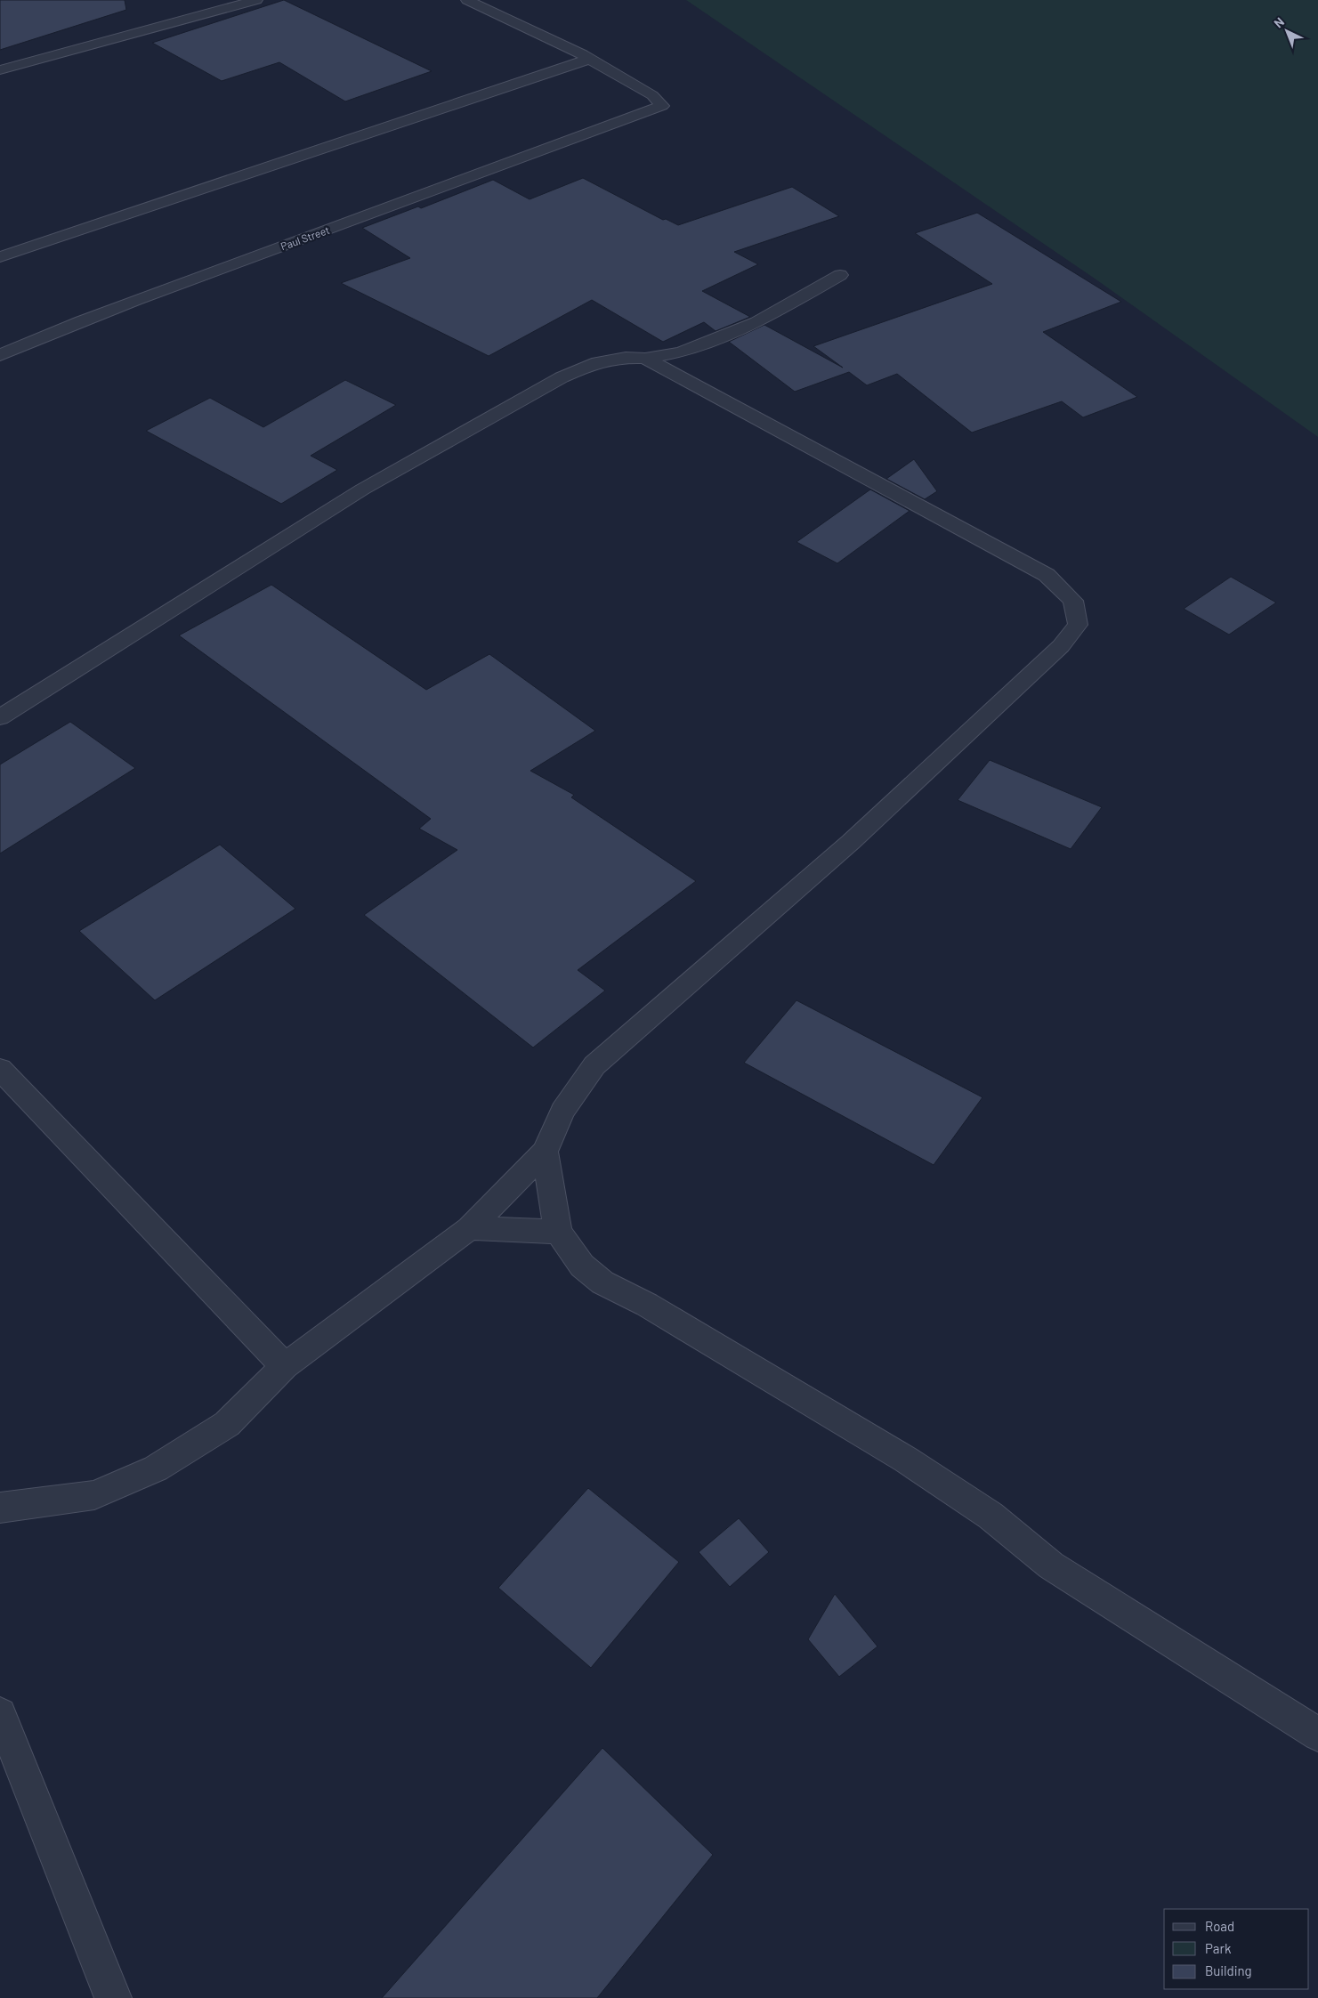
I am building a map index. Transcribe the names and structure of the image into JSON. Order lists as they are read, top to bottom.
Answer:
{
  "streets": {
    "street": ["Paul Street"]
  },
  "legend": ["Road", "Park", "Building"],
  "north": "top left"
}
